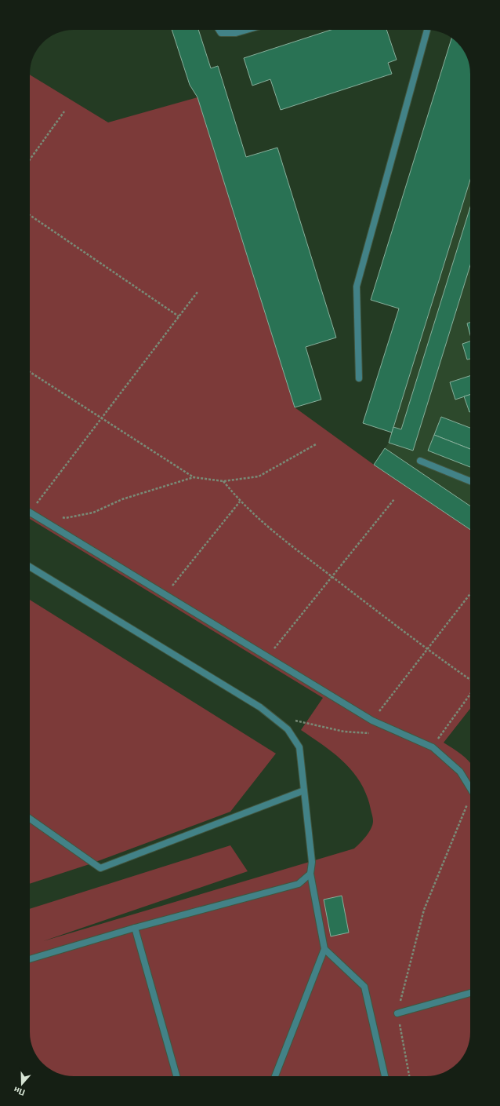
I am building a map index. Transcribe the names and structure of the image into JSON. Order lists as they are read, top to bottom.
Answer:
{
  "north": "bottom"
}
